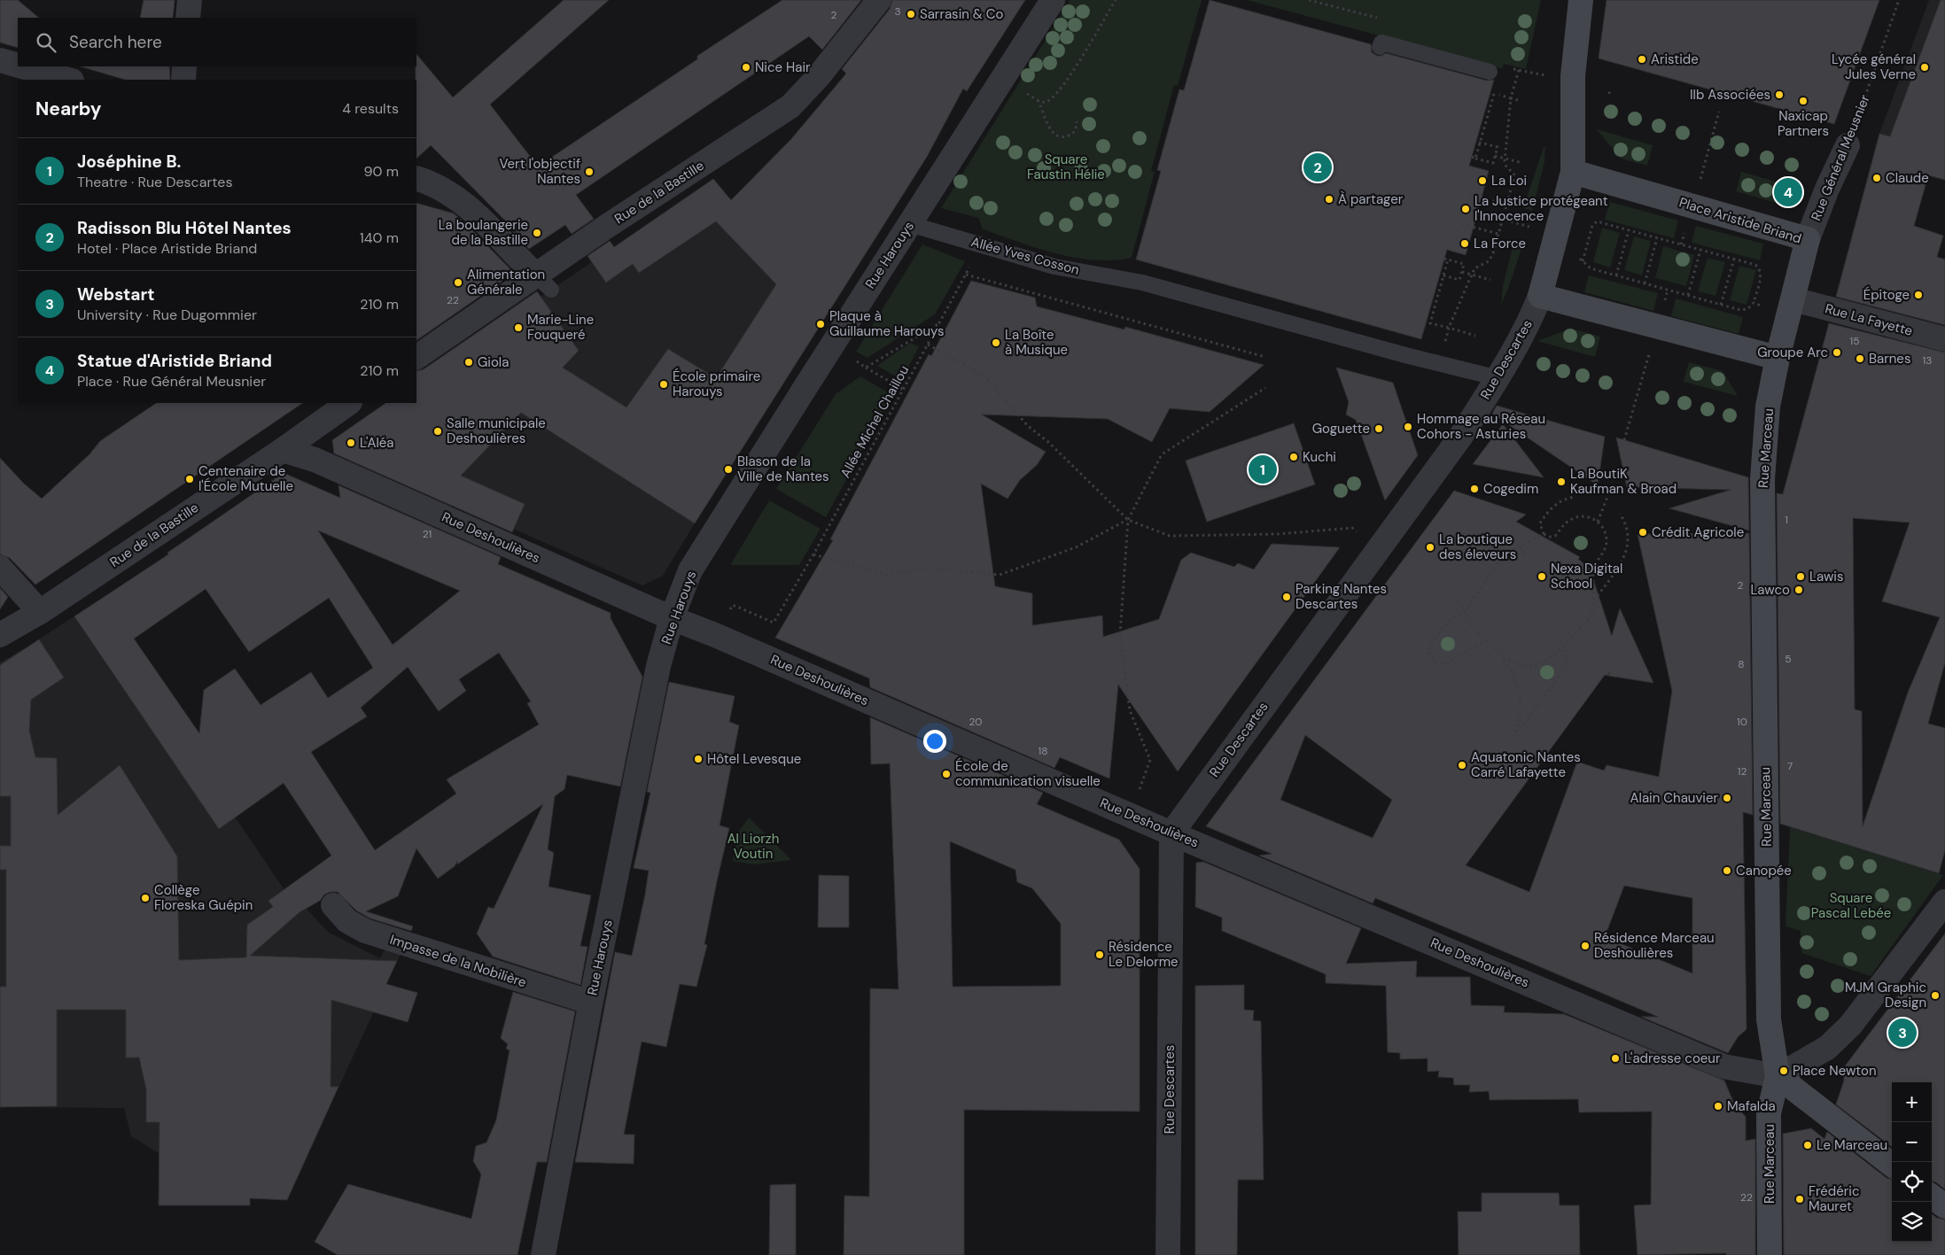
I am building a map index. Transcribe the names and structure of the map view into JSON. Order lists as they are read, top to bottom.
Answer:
{
  "streets": {
    "main road": ["Place Aristide Briand", "Rue Marceau"],
    "street": [
      "Rue Général Meusnier",
      "Rue de la Bastille",
      "Rue Harouys",
      "Rue La Fayette",
      "Rue Descartes",
      "Rue Deshoulières",
      "Impasse de la Nobilière"
    ],
    "lane": ["Allée Yves Cosson"],
    "path": ["Allée Michel Chaillou"]
  },
  "crossings": [
    ["Rue Général Meusnier", "Place Aristide Briand"],
    ["Rue de la Bastille", "Rue Deshoulières"],
    ["Place Aristide Briand", "Rue La Fayette"],
    ["Place Aristide Briand", "Rue Marceau"],
    ["Rue Harouys", "Allée Yves Cosson"],
    ["Rue Harouys", "Rue Deshoulières"],
    ["Rue Harouys", "Impasse de la Nobilière"],
    ["Allée Yves Cosson", "Rue Descartes"],
    ["Rue Descartes", "Rue Deshoulières"],
    ["Rue Marceau", "Rue Deshoulières"]
  ],
  "parks": ["Square Faustin Hélie", "Al Liorzh Voutin", "Square Pascal Lebée"],
  "places": [
    "Sarrasin & Co",
    "Aristide",
    "Nice Hair",
    "Lycée général Jules Verne",
    "Ilb Associées",
    "Naxicap Partners",
    "Vert l'objectif Nantes",
    "Claude",
    "La Loi",
    "À partager",
    "La Justice protégeant l'Innocence",
    "La boulangerie de la Bastille",
    "La Force",
    "Alimentation Générale",
    "Épitoge",
    "Plaque à Guillaume Harouys",
    "Marie-Line Fouqueré",
    "La Boîte à Musique",
    "Groupe Arc",
    "Barnes",
    "Giola",
    "École primaire Harouys",
    "Hommage au Réseau Cohors - Asturies",
    "Goguette",
    "Salle municipale Deshoulières",
    "L'Aléa",
    "Kuchi",
    "Blason de la Ville de Nantes",
    "Centenaire de l'École Mutuelle",
    "La BoutiK Kaufman & Broad",
    "Cogedim",
    "Crédit Agricole",
    "La boutique des éleveurs",
    "Nexa Digital School",
    "Lawis",
    "Lawco",
    "Parking Nantes Descartes",
    "Hôtel Levesque",
    "Aquatonic Nantes Carré Lafayette",
    "École de communication visuelle",
    "Alain Chauvier",
    "Canopée",
    "Collège Floreska Guépin",
    "Résidence Marceau Deshoulières",
    "Résidence Le Delorme",
    "MJM Graphic Design",
    "L'adresse coeur",
    "Place Newton",
    "Mafalda",
    "Le Marceau",
    "Frédéric Mauret"
  ],
  "house_numbers": [
    "3",
    "2",
    "22",
    "15",
    "13",
    "1",
    "21",
    "2",
    "5",
    "8",
    "20",
    "10",
    "18",
    "7",
    "12",
    "22"
  ],
  "page": {
    "search": "Search here",
    "heading": ["Nearby", "4 results"],
    "list": [
      {
        "mark": "1",
        "name": "Joséphine B.",
        "note": "Theatre · Rue Descartes",
        "value": "90 m"
      },
      {
        "mark": "2",
        "name": "Radisson Blu Hôtel Nantes",
        "note": "Hotel · Place Aristide Briand",
        "value": "140 m"
      },
      {
        "mark": "3",
        "name": "Webstart",
        "note": "University · Rue Dugommier",
        "value": "210 m"
      },
      {
        "mark": "4",
        "name": "Statue d'Aristide Briand",
        "note": "Place · Rue Général Meusnier",
        "value": "210 m"
      }
    ],
    "pins": [
      "2",
      "4",
      "1",
      "3"
    ],
    "map_buttons": ["+", "−"]
  }
}
